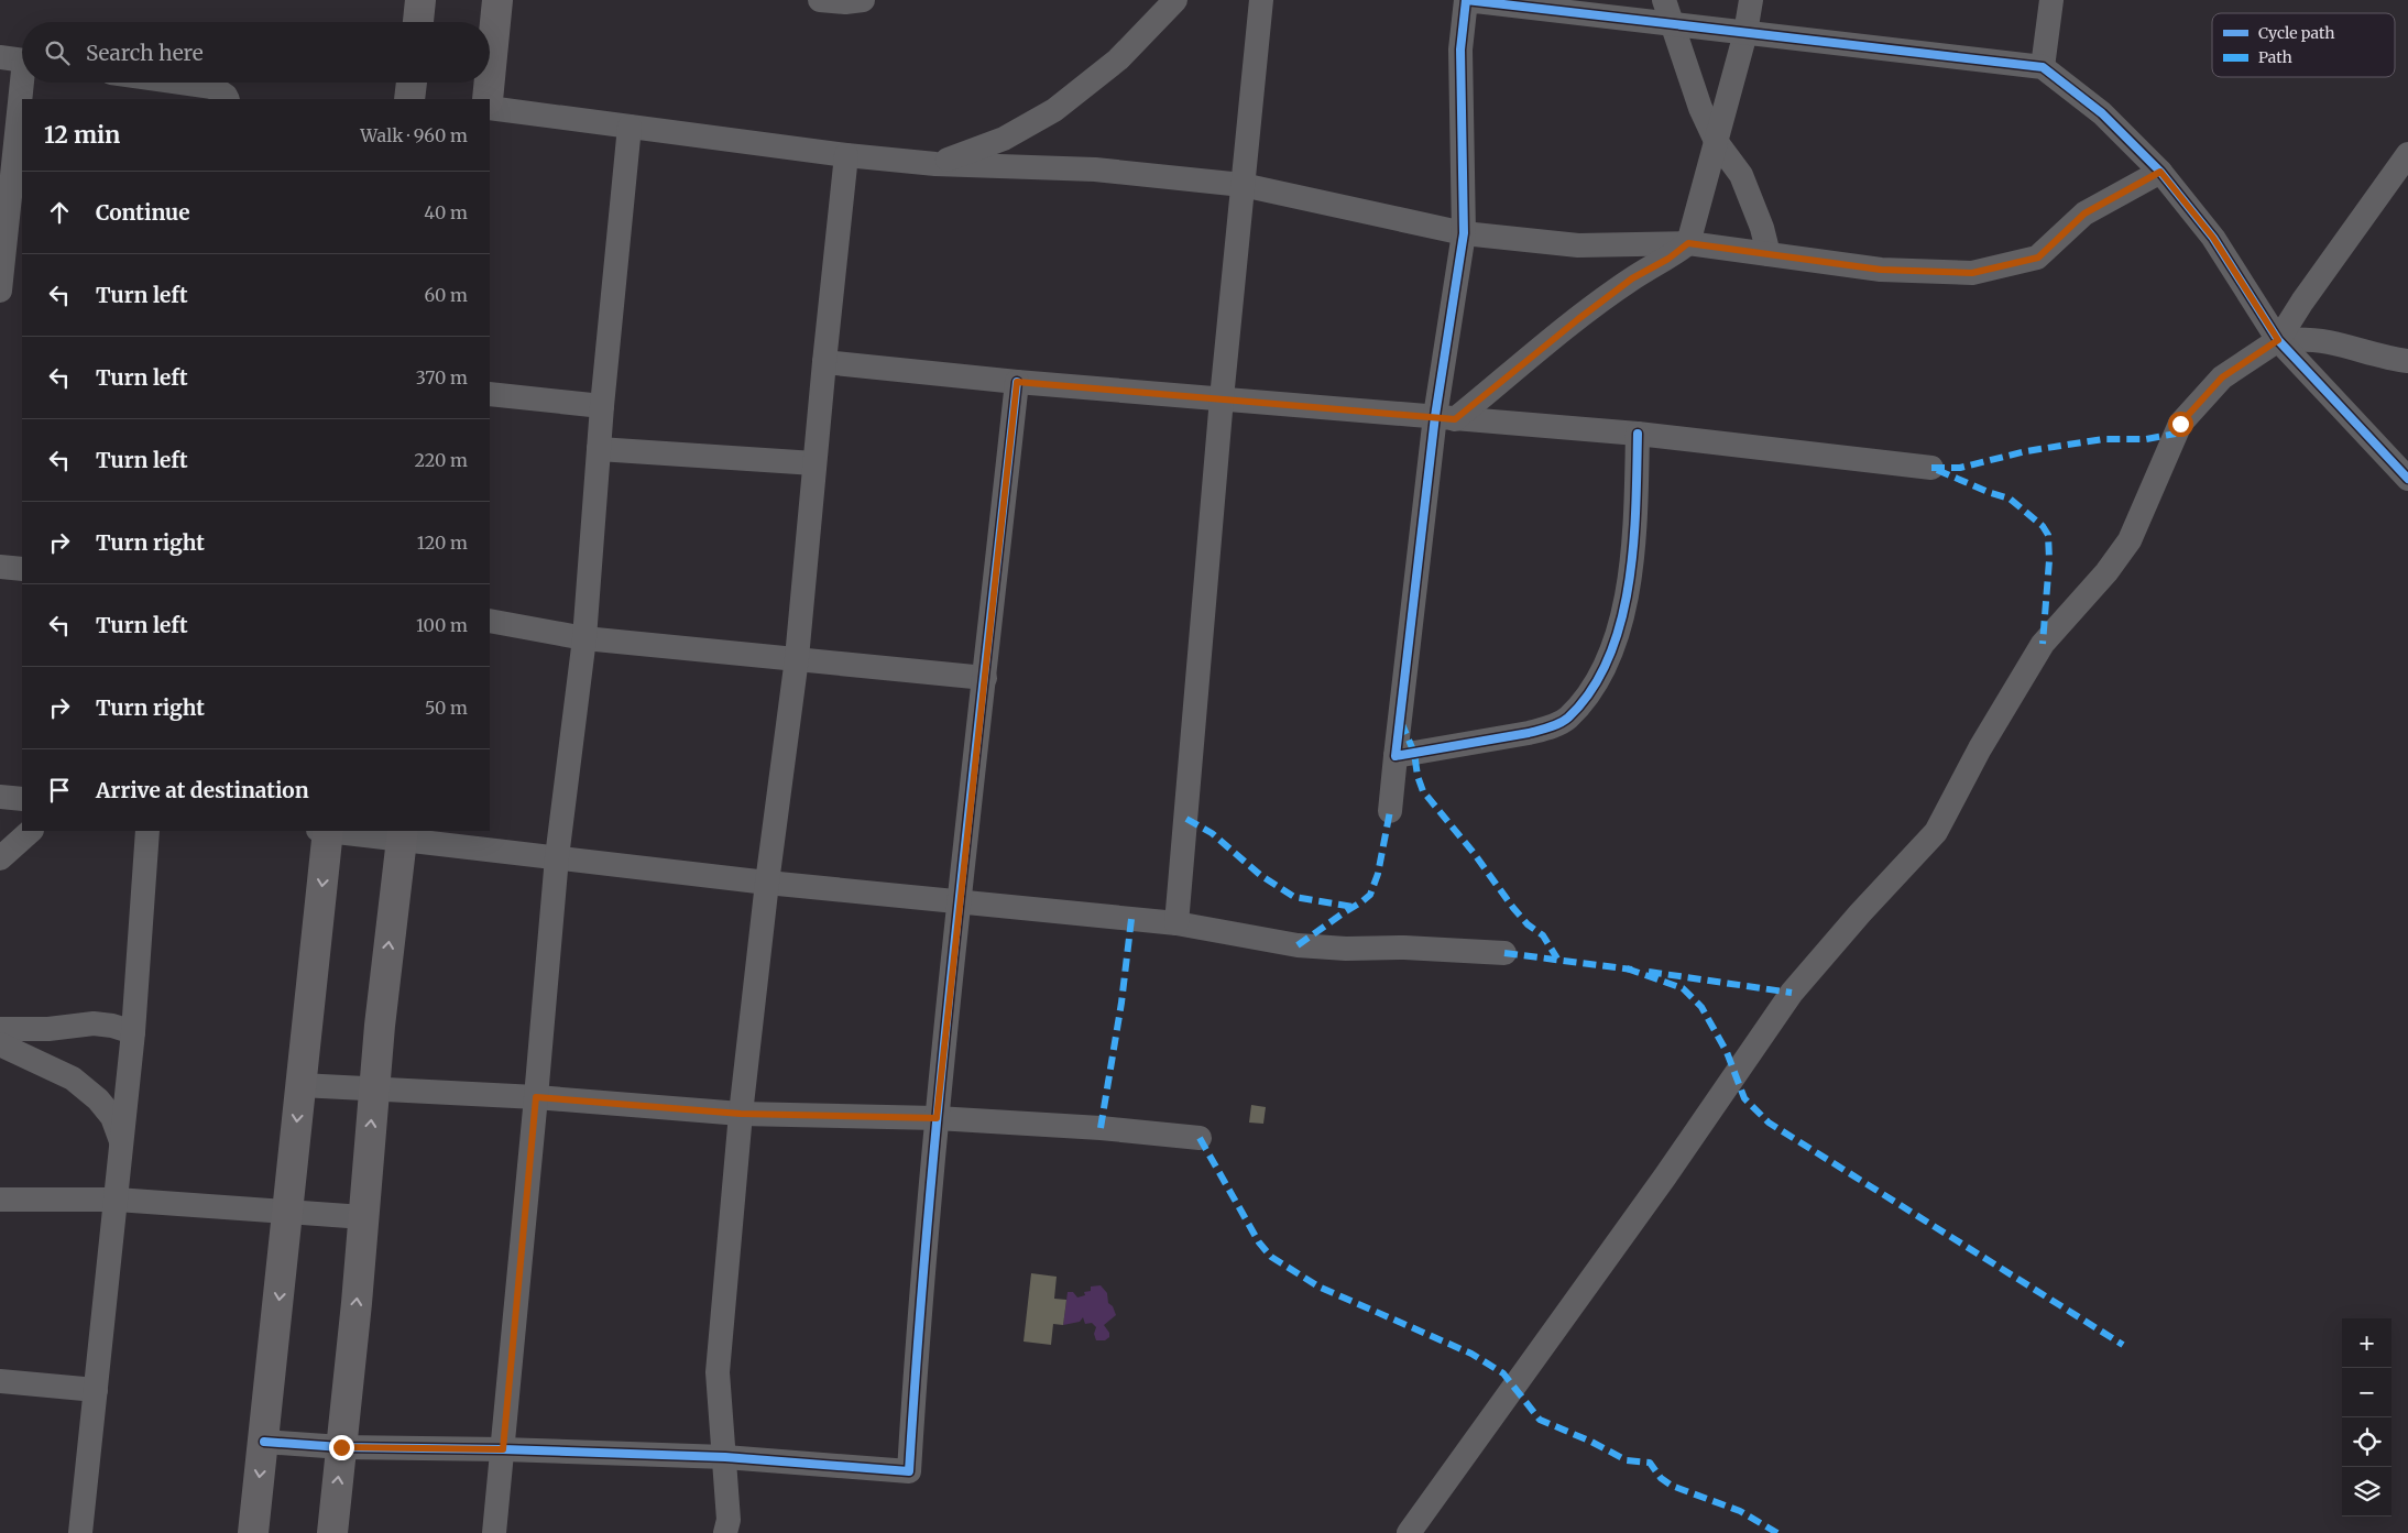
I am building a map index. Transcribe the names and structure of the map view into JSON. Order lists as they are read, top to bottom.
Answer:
{
  "legend": ["Cycle path", "Path"],
  "page": {
    "search": "Search here",
    "heading": ["12 min", "Walk · 960 m"],
    "list": [
      ["Continue", "40 m"],
      ["Turn left", "60 m"],
      ["Turn left", "370 m"],
      ["Turn left", "220 m"],
      ["Turn right", "120 m"],
      ["Turn left", "100 m"],
      ["Turn right", "50 m"],
      "Arrive at destination"
    ],
    "map_buttons": ["+", "−"]
  }
}
